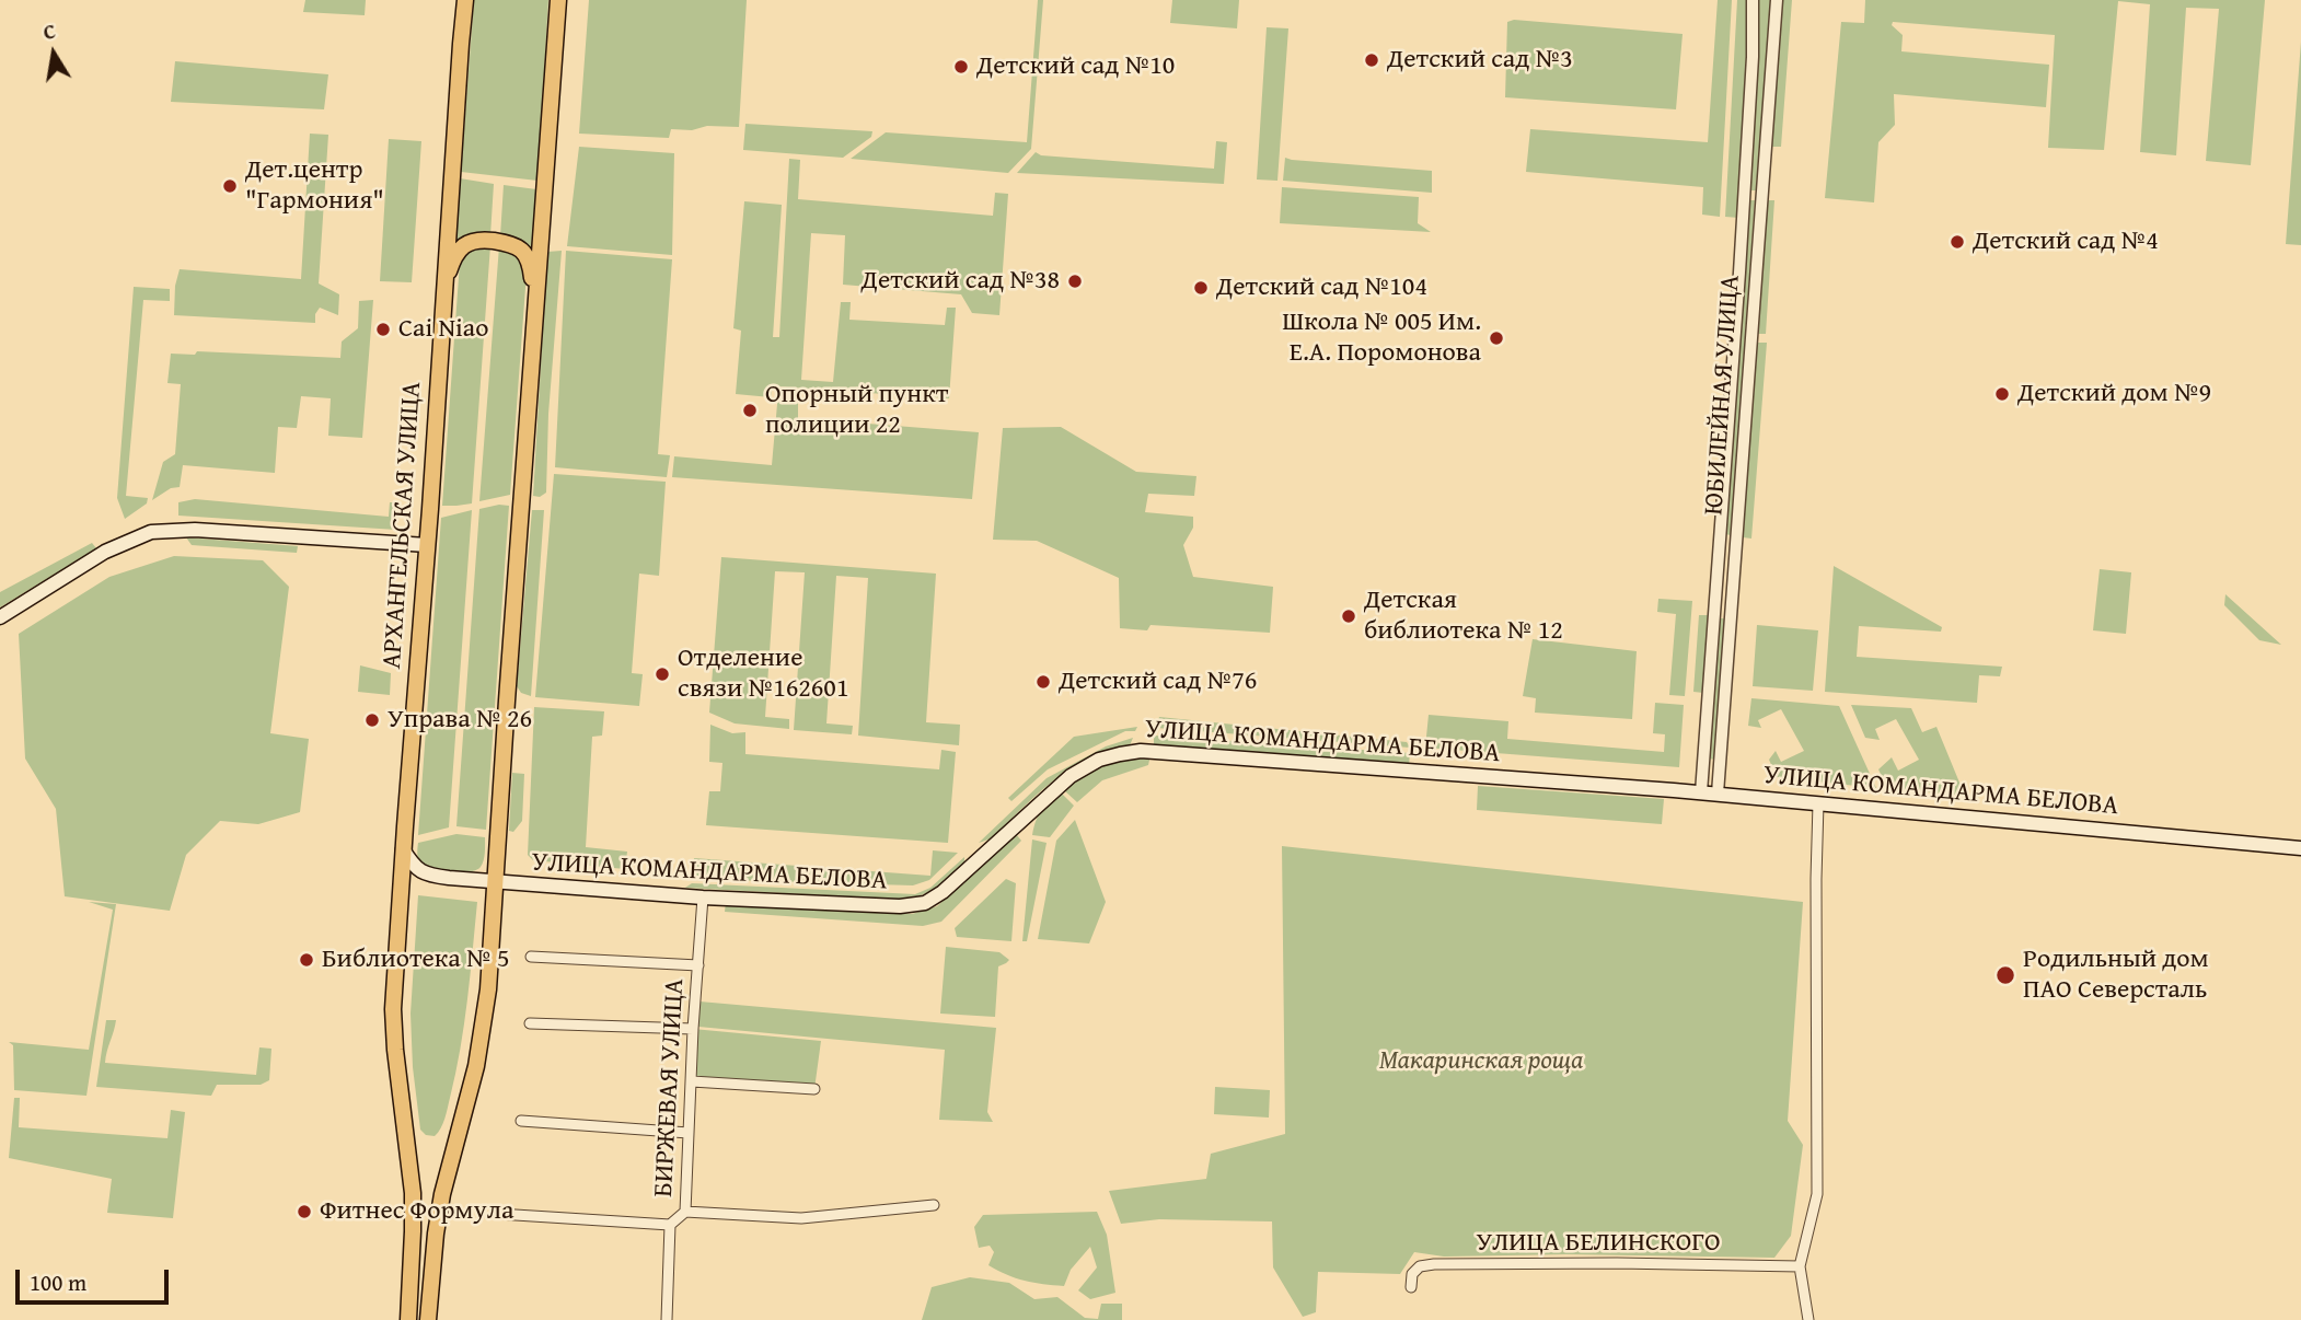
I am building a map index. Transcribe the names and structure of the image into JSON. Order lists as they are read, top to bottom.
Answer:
{
  "streets": {
    "main road": ["АРХАНГЕЛЬСКАЯ УЛИЦА", "УЛИЦА КОМАНДАРМА БЕЛОВА"],
    "street": ["ЮБИЛЕЙНАЯ УЛИЦА", "БИРЖЕВАЯ УЛИЦА", "УЛИЦА БЕЛИНСКОГО"]
  },
  "crossings": [
    ["ЮБИЛЕЙНАЯ УЛИЦА", "УЛИЦА КОМАНДАРМА БЕЛОВА"],
    ["АРХАНГЕЛЬСКАЯ УЛИЦА", "УЛИЦА КОМАНДАРМА БЕЛОВА"],
    ["УЛИЦА КОМАНДАРМА БЕЛОВА", "БИРЖЕВАЯ УЛИЦА"]
  ],
  "parks": ["Макаринская роща"],
  "places": [
    "Детский сад №3",
    "Детский сад №10",
    "Дет.центр \"Гармония\"",
    "Детский сад №4",
    "Детский сад №38",
    "Детский сад №104",
    "Cai Niao",
    "Школа № 005 Им. Е.А. Поромонова",
    "Детский дом №9",
    "Опорный пункт полиции 22",
    "Детская библиотека № 12",
    "Отделение связи №162601",
    "Детский сад №76",
    "Управа № 26",
    "Библиотека № 5",
    "Родильный дом ПАО Северсталь",
    "Фитнес Формула"
  ],
  "scale_bar": "100 m",
  "north": "top"
}
